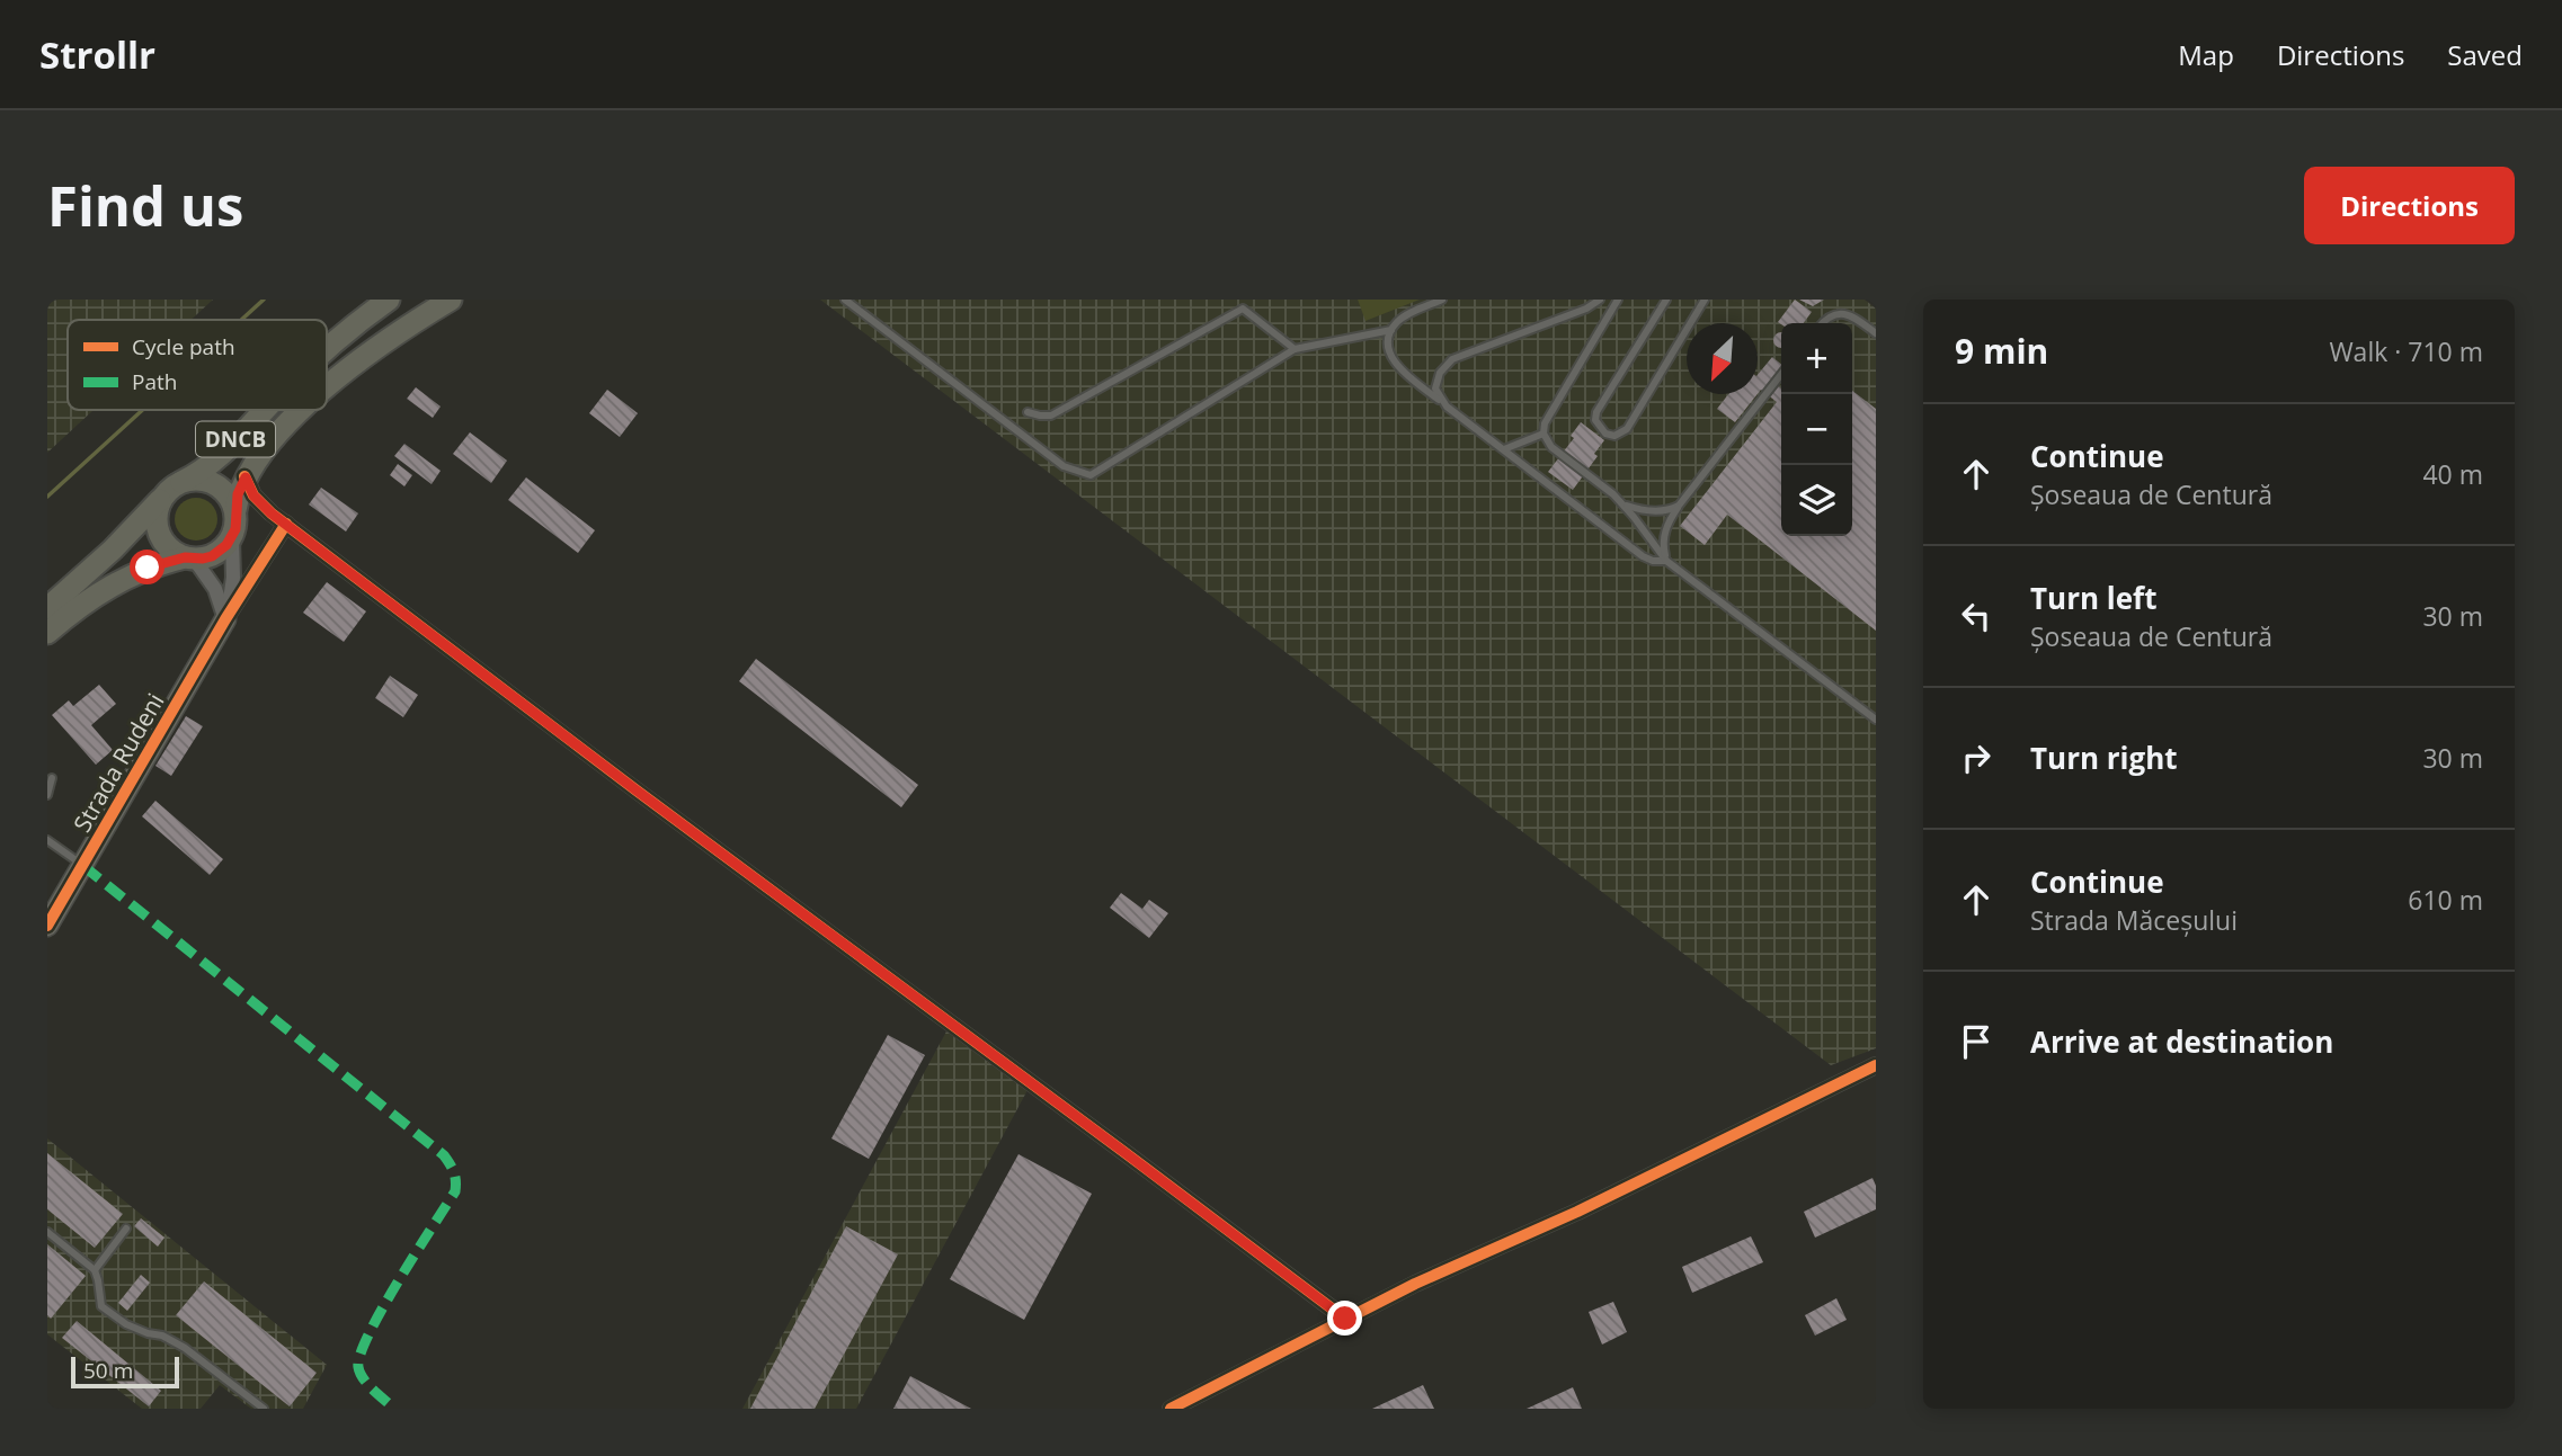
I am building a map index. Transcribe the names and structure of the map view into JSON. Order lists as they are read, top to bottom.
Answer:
{
  "streets": {
    "main road": ["DNCB"],
    "street": ["Strada Rudeni"]
  },
  "legend": ["Cycle path", "Path"],
  "scale_bar": "50 m",
  "north": "bottom left",
  "page": {
    "header": "Strollr",
    "nav": ["Map", "Directions", "Saved"],
    "buttons": "Directions",
    "title": "Find us",
    "heading": ["9 min", "Walk · 710 m"],
    "map_buttons": ["+", "−"],
    "list": [
      ["Continue", "Șoseaua de Centură", "40 m"],
      ["Turn left", "Șoseaua de Centură", "30 m"],
      ["Turn right", "30 m"],
      ["Continue", "Strada Măceșului", "610 m"],
      "Arrive at destination"
    ],
    "scale": "50 m"
  }
}
